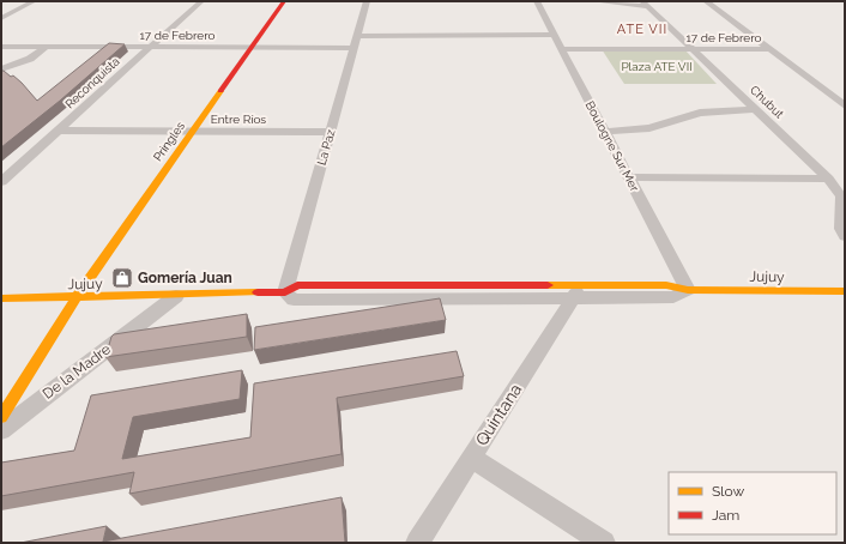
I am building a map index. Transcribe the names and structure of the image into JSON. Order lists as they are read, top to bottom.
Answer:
{
  "streets": {
    "street": [
      "17 de Febrero",
      "Reconquista",
      "Chubut",
      "Entre Ríos",
      "Pringles",
      "Boulogne Sur Mer",
      "La Paz",
      "Jujuy",
      "De la Madre",
      "Quintana"
    ]
  },
  "crossings": [
    ["17 de Febrero", "Reconquista"],
    ["17 de Febrero", "Chubut"],
    ["17 de Febrero", "Pringles"],
    ["17 de Febrero", "Boulogne Sur Mer"],
    ["17 de Febrero", "La Paz"],
    ["Reconquista", "Entre Ríos"],
    ["Entre Ríos", "Pringles"],
    ["Entre Ríos", "La Paz"],
    ["Pringles", "Jujuy"],
    ["Pringles", "De la Madre"],
    ["Boulogne Sur Mer", "Jujuy"],
    ["La Paz", "Jujuy"],
    ["Jujuy", "De la Madre"]
  ],
  "districts": ["ATE VII"],
  "parks": ["Plaza ATE VII"],
  "places": {
    "shop": ["Gomería Juan"]
  },
  "legend": ["Slow", "Jam"]
}
